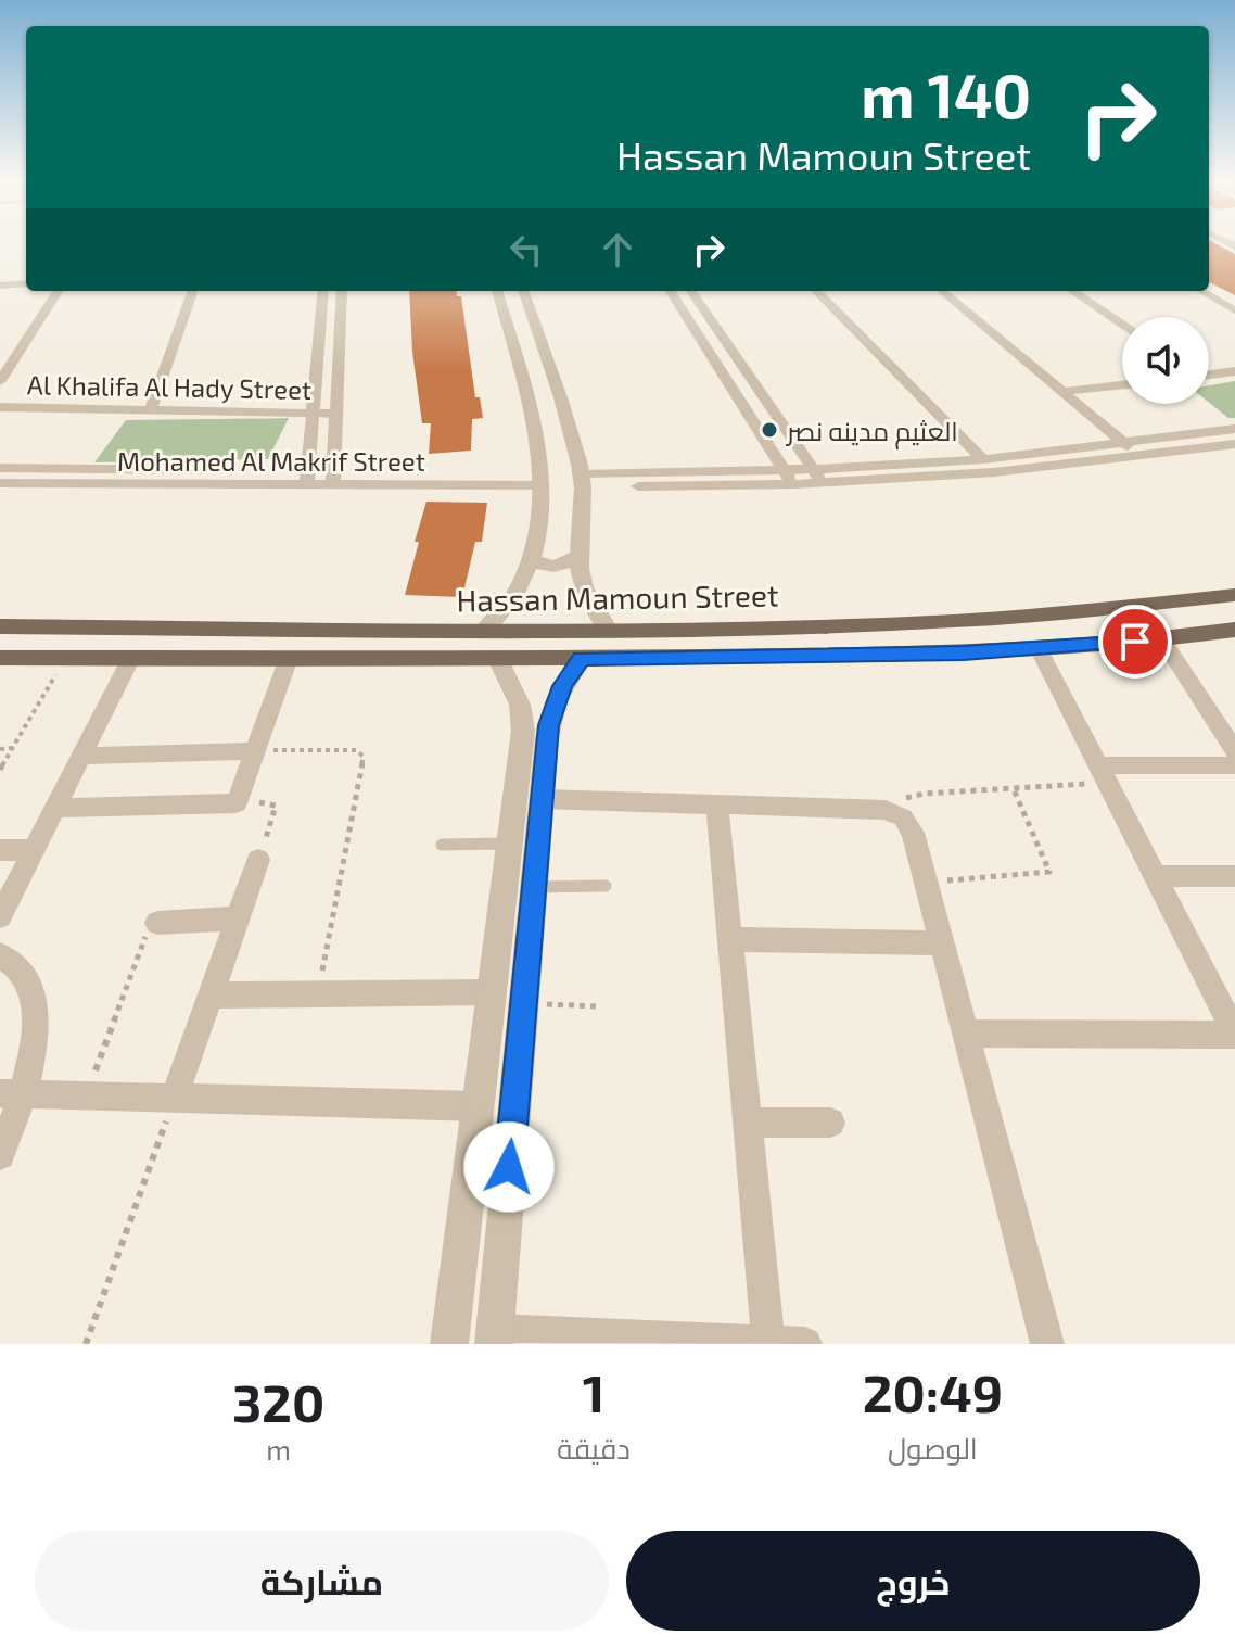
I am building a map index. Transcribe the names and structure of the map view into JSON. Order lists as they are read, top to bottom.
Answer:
{
  "streets": {
    "main road": ["Hassan Mamoun Street"],
    "street": ["Al Khalifa Al Hady Street", "Mohamed Al Makrif Street"]
  },
  "places": ["العثيم مدينه نصر"],
  "page": {
    "turn": ["140 m", "Hassan Mamoun Street"],
    "eta": [
      "20:49",
      "الوصول",
      "1",
      "دقيقة",
      "320",
      "m"
    ],
    "buttons": ["خروج", "مشاركة"]
  }
}
